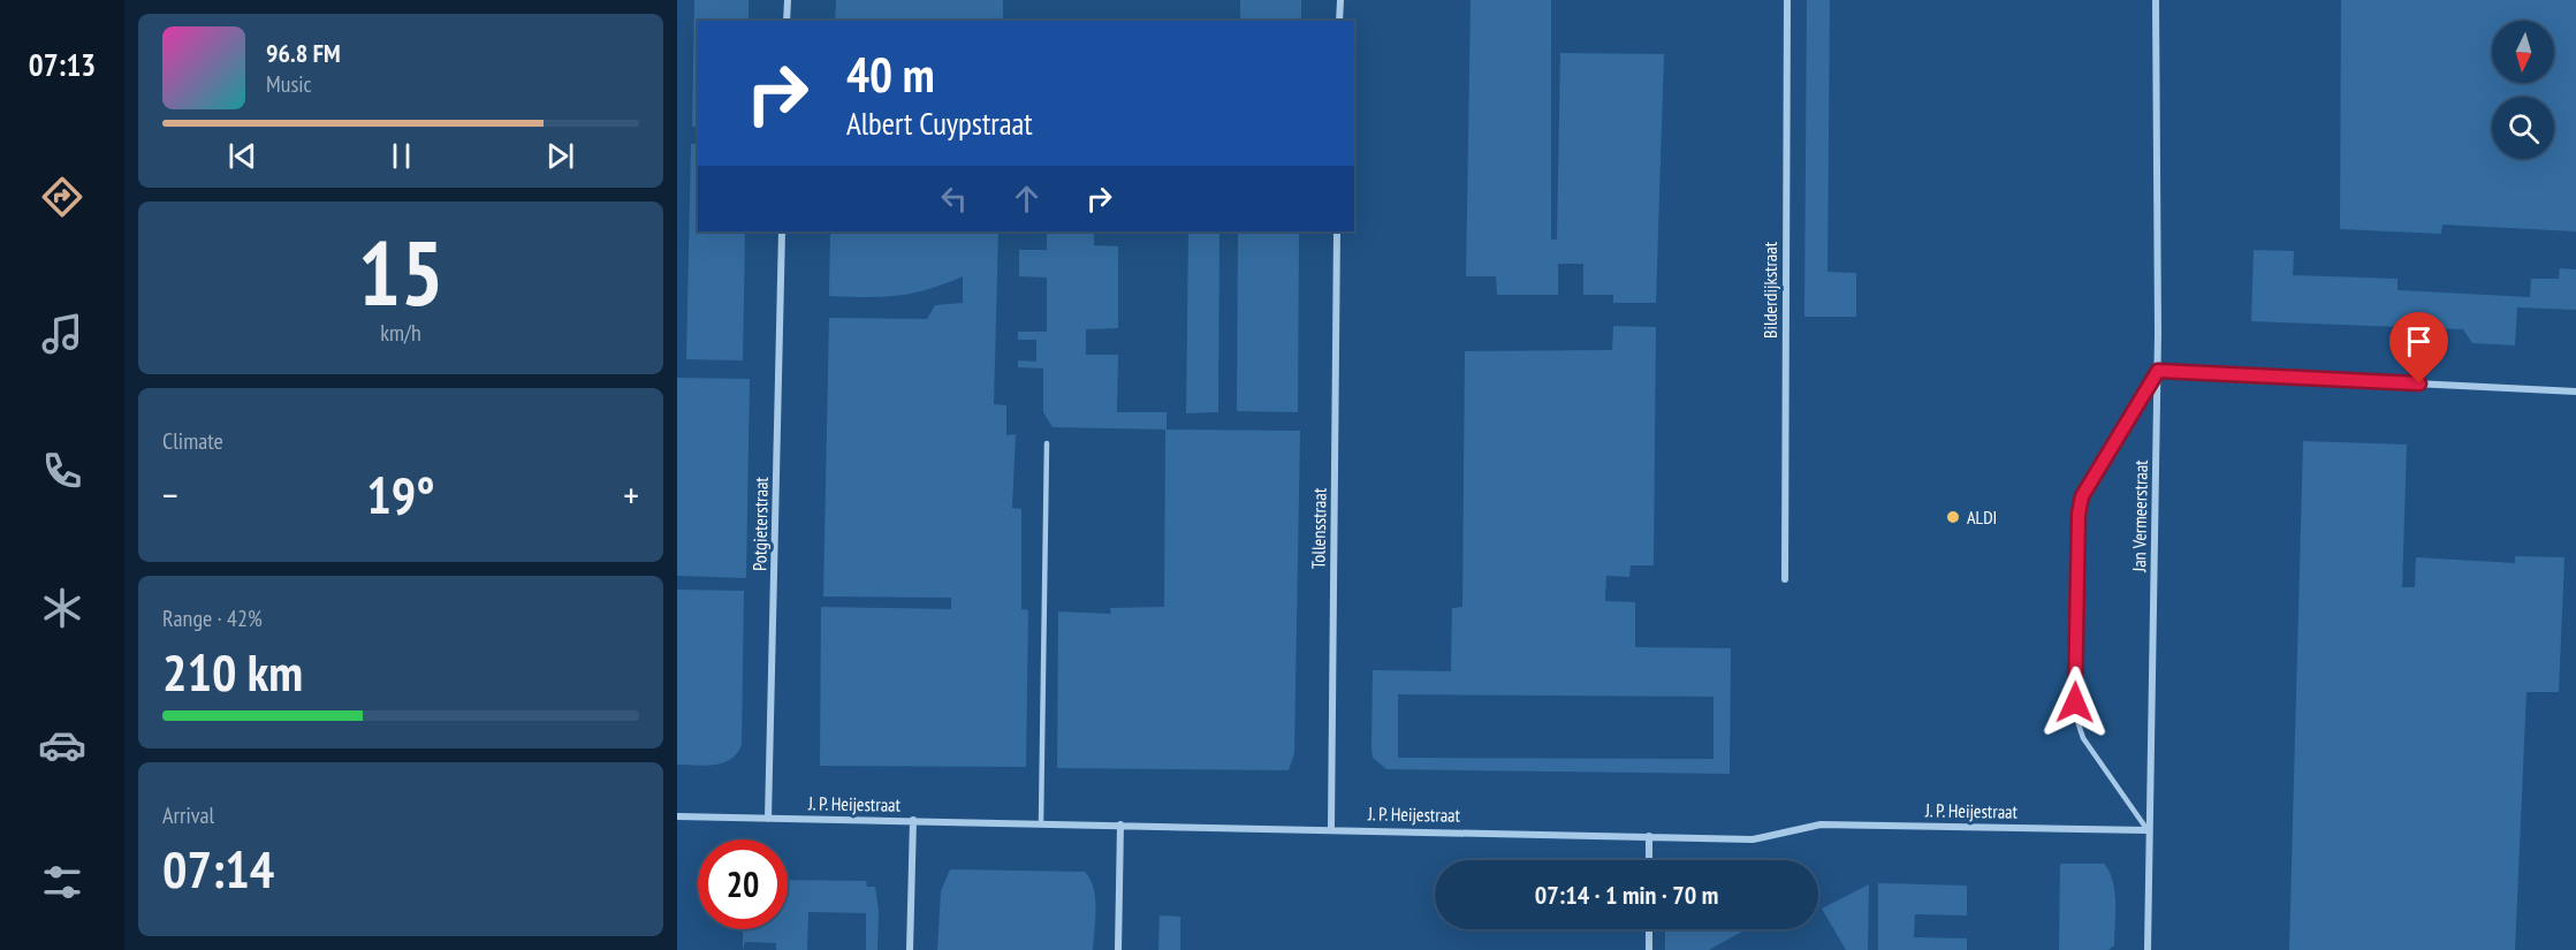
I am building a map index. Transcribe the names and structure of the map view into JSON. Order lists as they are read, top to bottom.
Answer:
{
  "streets": {
    "street": [
      "Bilderdijkstraat",
      "Jan Vermeerstraat",
      "Potgieterstraat",
      "Tollensstraat",
      "J. P. Heijestraat"
    ]
  },
  "crossings": [
    ["Jan Vermeerstraat", "J. P. Heijestraat"],
    ["Potgieterstraat", "J. P. Heijestraat"],
    ["Tollensstraat", "J. P. Heijestraat"]
  ],
  "places": ["ALDI"],
  "north": "bottom",
  "page": {
    "tabs": "07:13",
    "turn": ["40 m", "Albert Cuypstraat"],
    "song": ["96.8 FM", "Music"],
    "tile": [
      ["15", "km/h"],
      "Climate",
      ["Range · 42%", "210 km"],
      ["Arrival", "07:14"]
    ],
    "heat": ["−", "19°", "+"],
    "limit": "20",
    "trip": "07:14 · 1 min · 70 m"
  }
}
